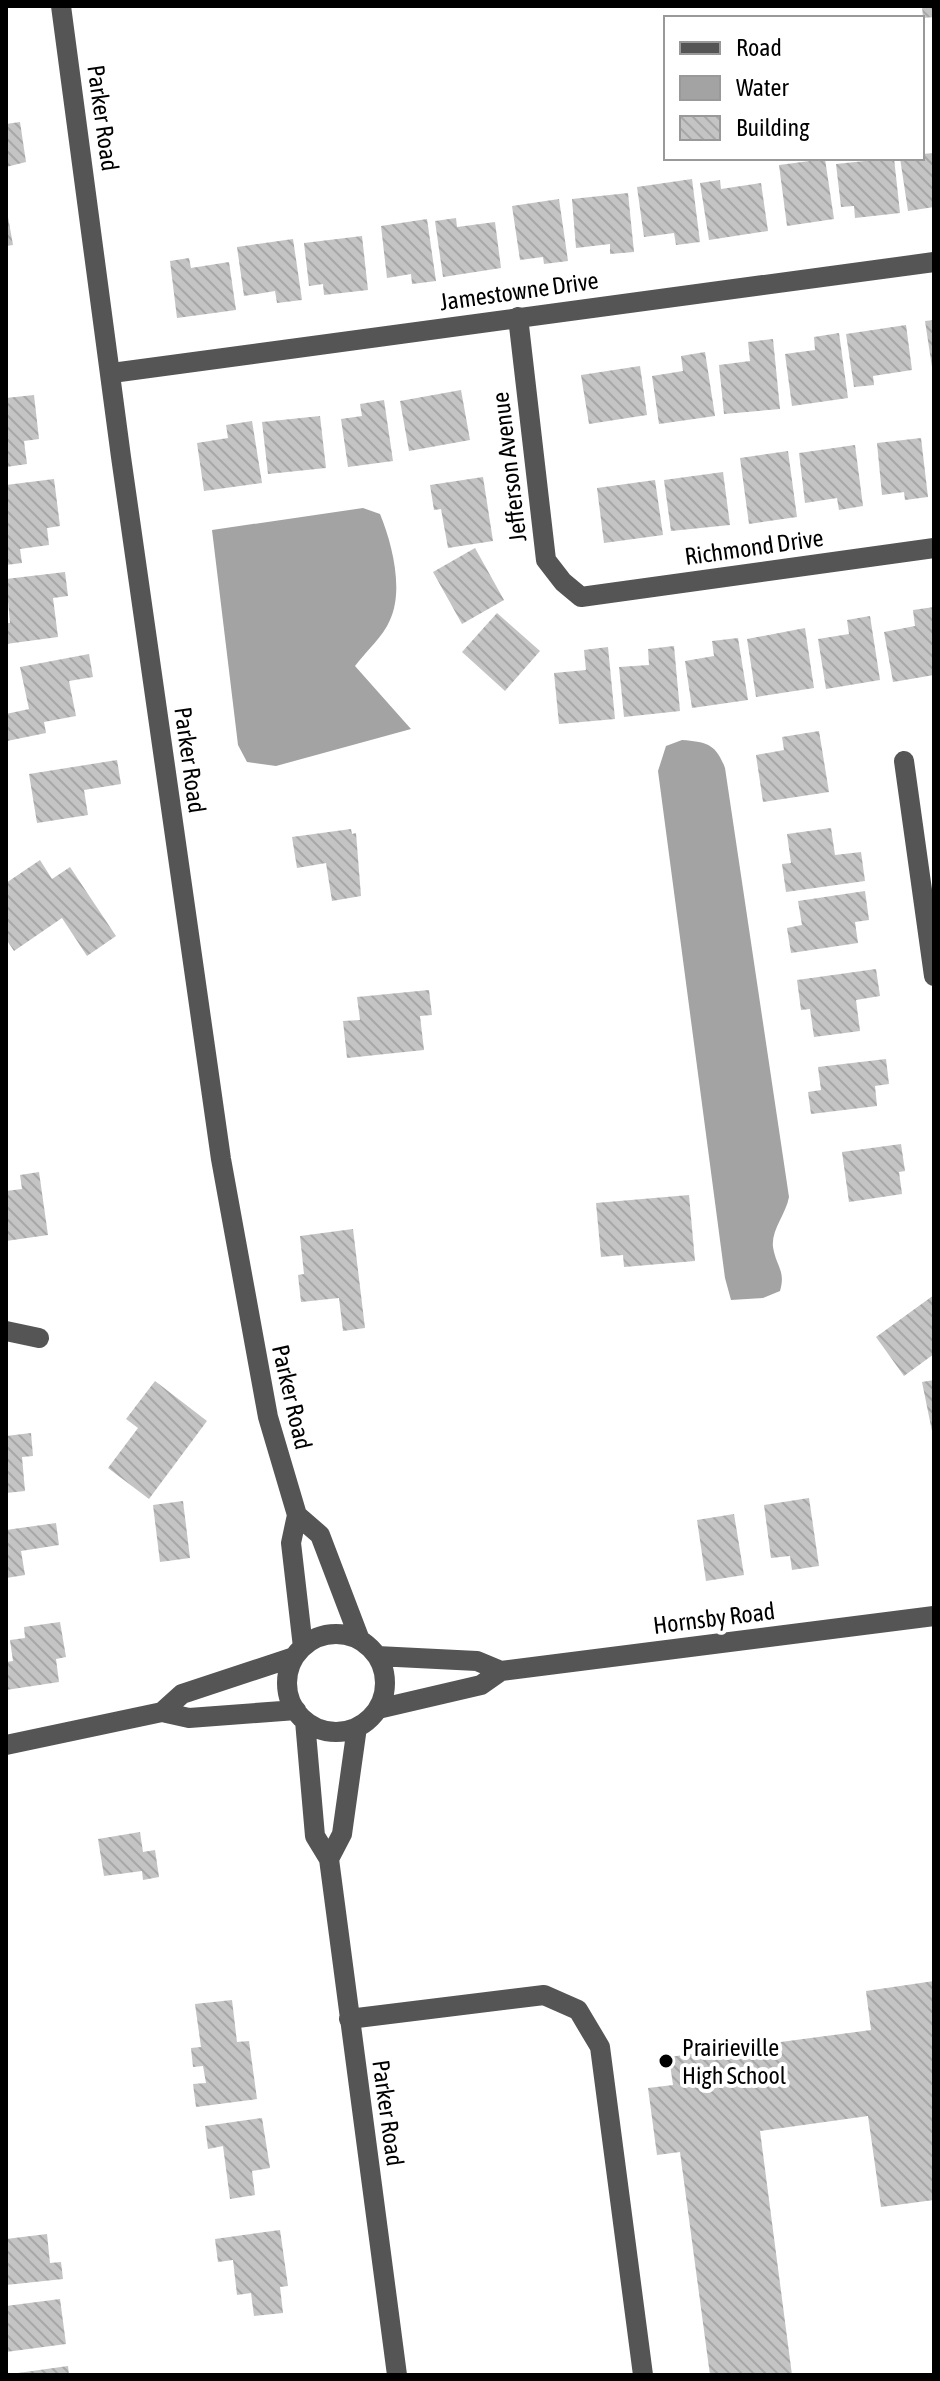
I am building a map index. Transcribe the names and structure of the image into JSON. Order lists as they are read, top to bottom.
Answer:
{
  "streets": {
    "street": [
      "Parker Road",
      "Jamestowne Drive",
      "Jefferson Avenue",
      "Richmond Drive",
      "Hornsby Road"
    ]
  },
  "crossings": [
    ["Parker Road", "Jamestowne Drive"],
    ["Parker Road", "Hornsby Road"],
    ["Jamestowne Drive", "Jefferson Avenue"],
    ["Jefferson Avenue", "Richmond Drive"]
  ],
  "places": ["Prairieville High School"],
  "legend": ["Road", "Water", "Building"]
}
